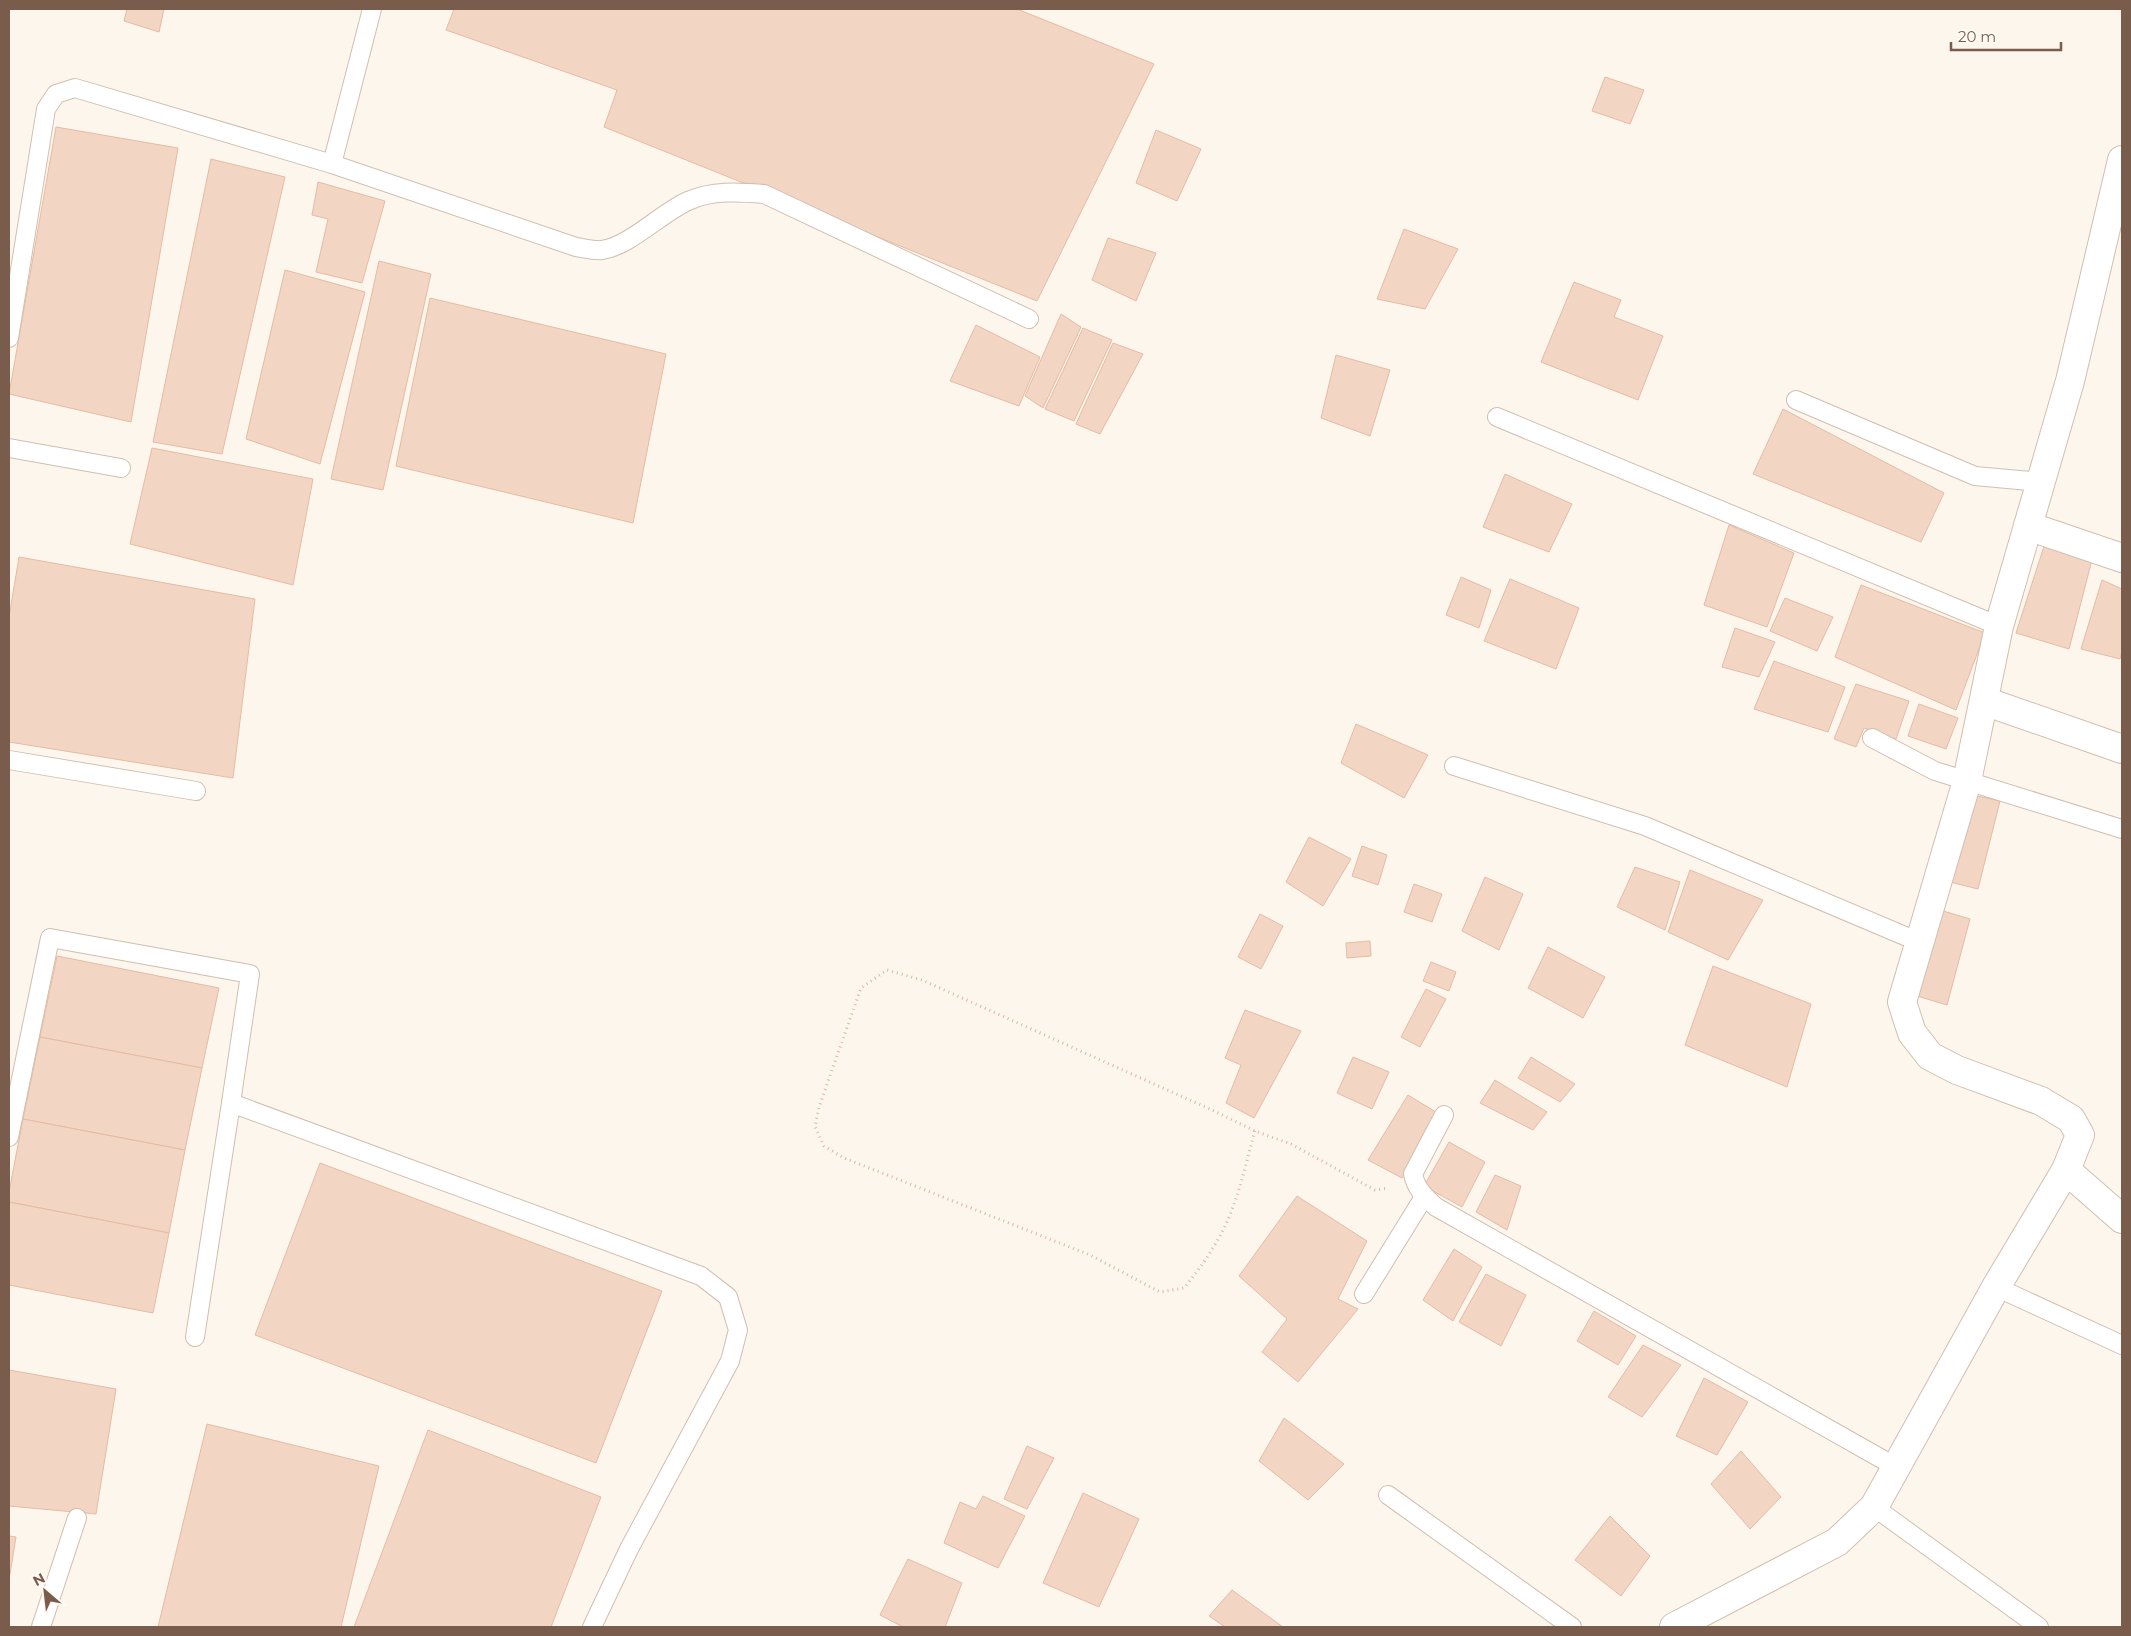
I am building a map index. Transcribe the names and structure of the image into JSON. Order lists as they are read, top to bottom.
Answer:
{
  "scale_bar": "20 m",
  "north": "top left"
}
